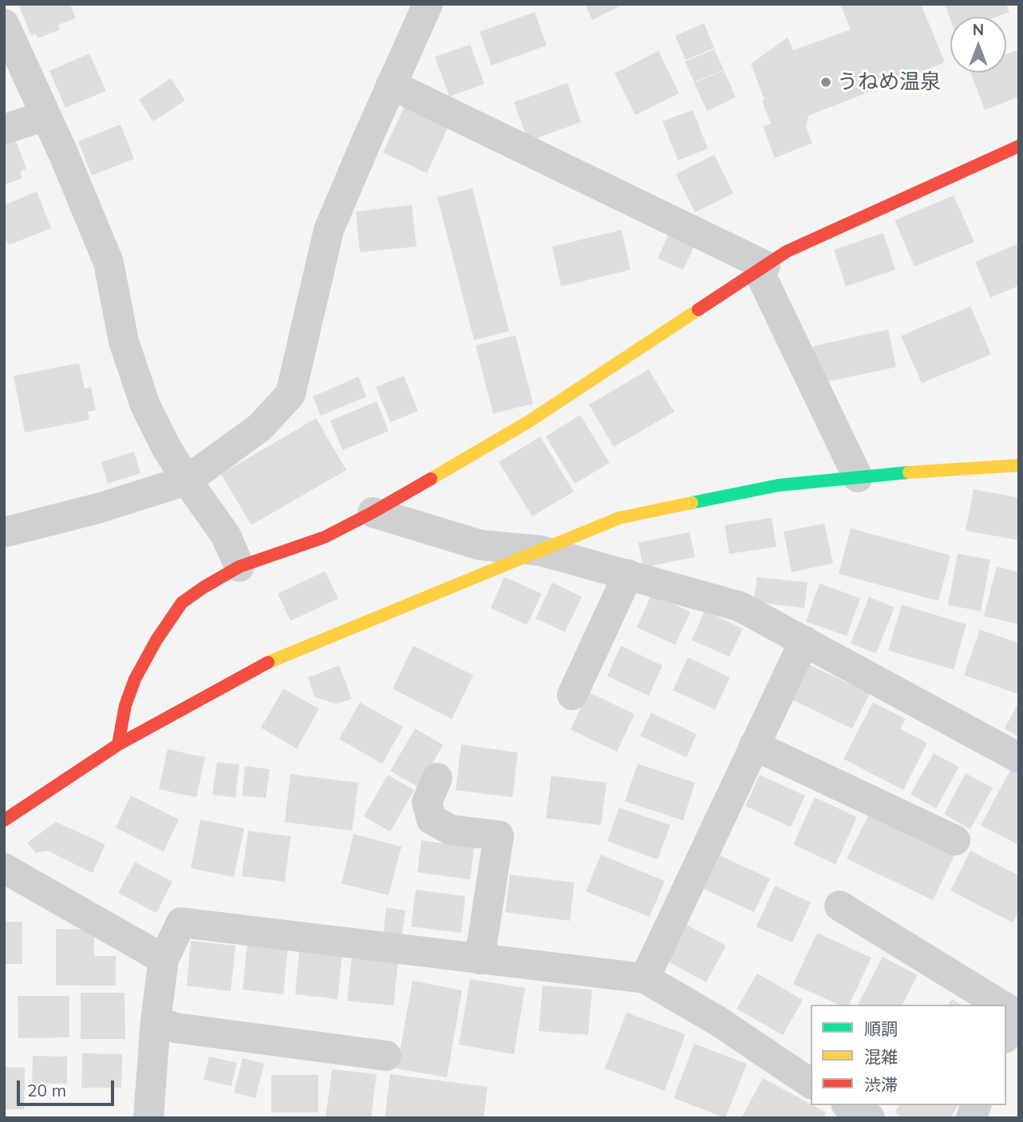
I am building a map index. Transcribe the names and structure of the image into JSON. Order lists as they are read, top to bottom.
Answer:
{
  "places": ["うねめ温泉"],
  "legend": ["順調", "混雑", "渋滞"],
  "scale_bar": "20 m",
  "north": "top"
}
